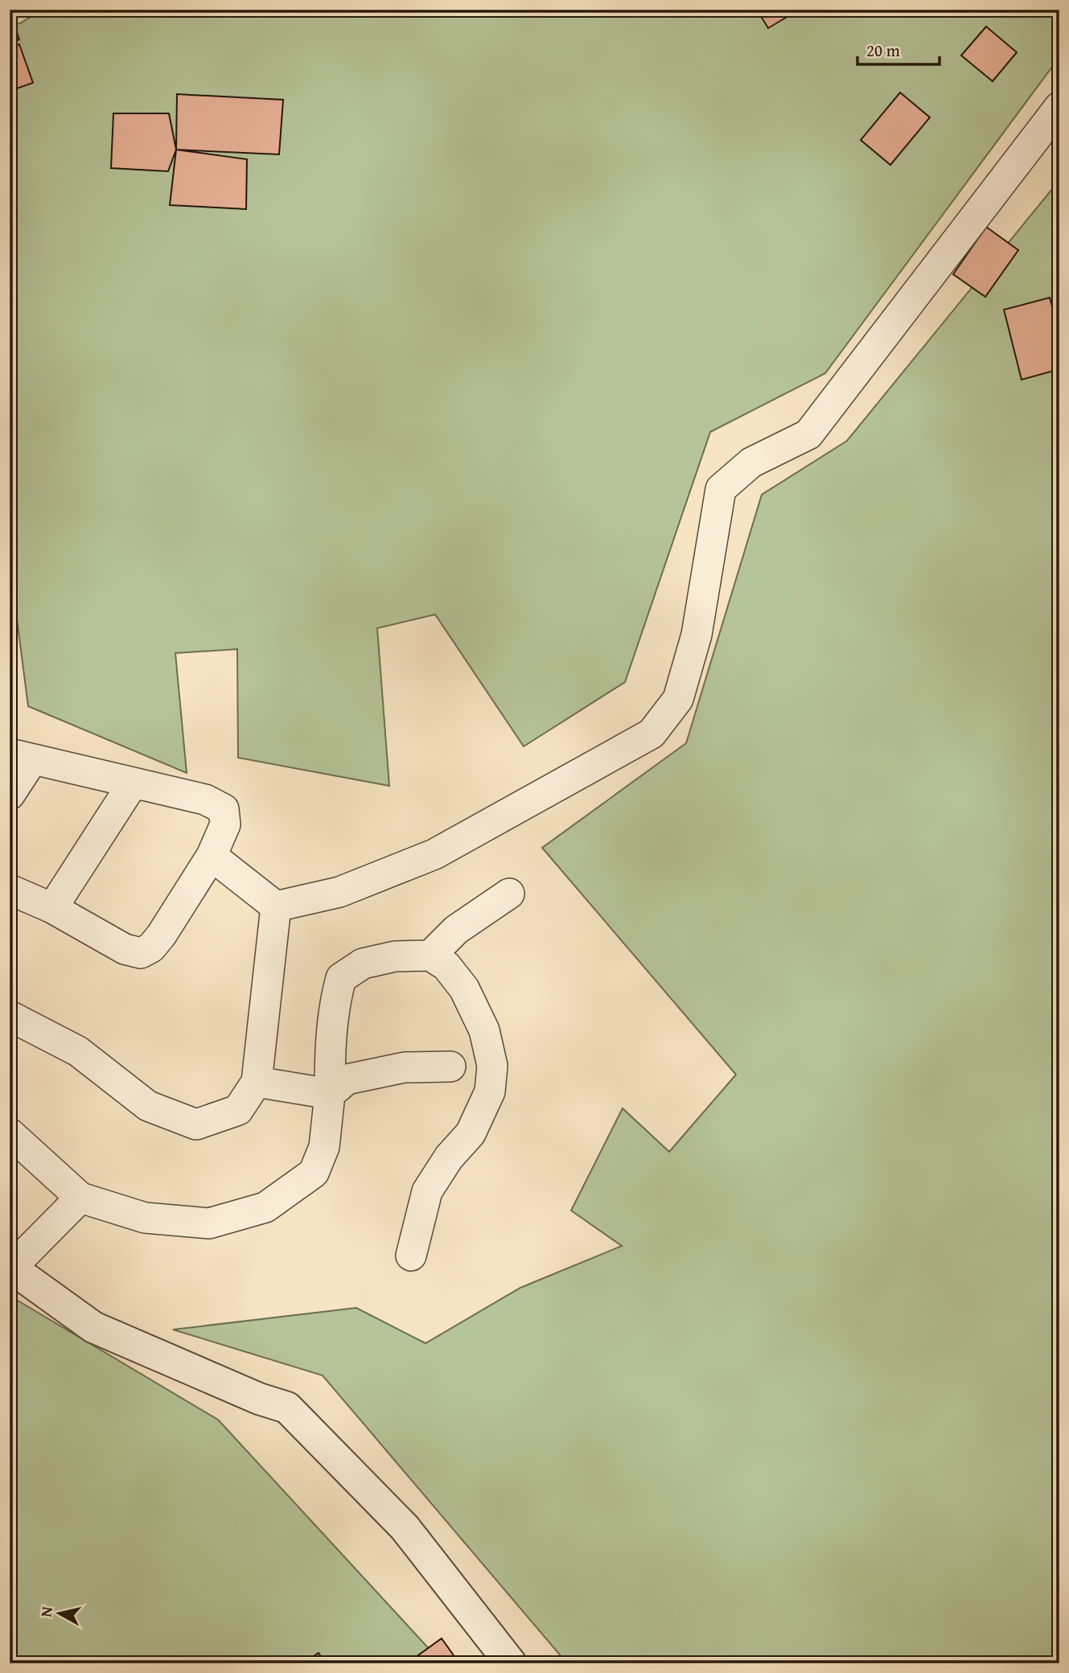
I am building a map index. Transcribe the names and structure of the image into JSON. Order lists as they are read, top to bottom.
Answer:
{
  "scale_bar": "20 m",
  "north": "left"
}
